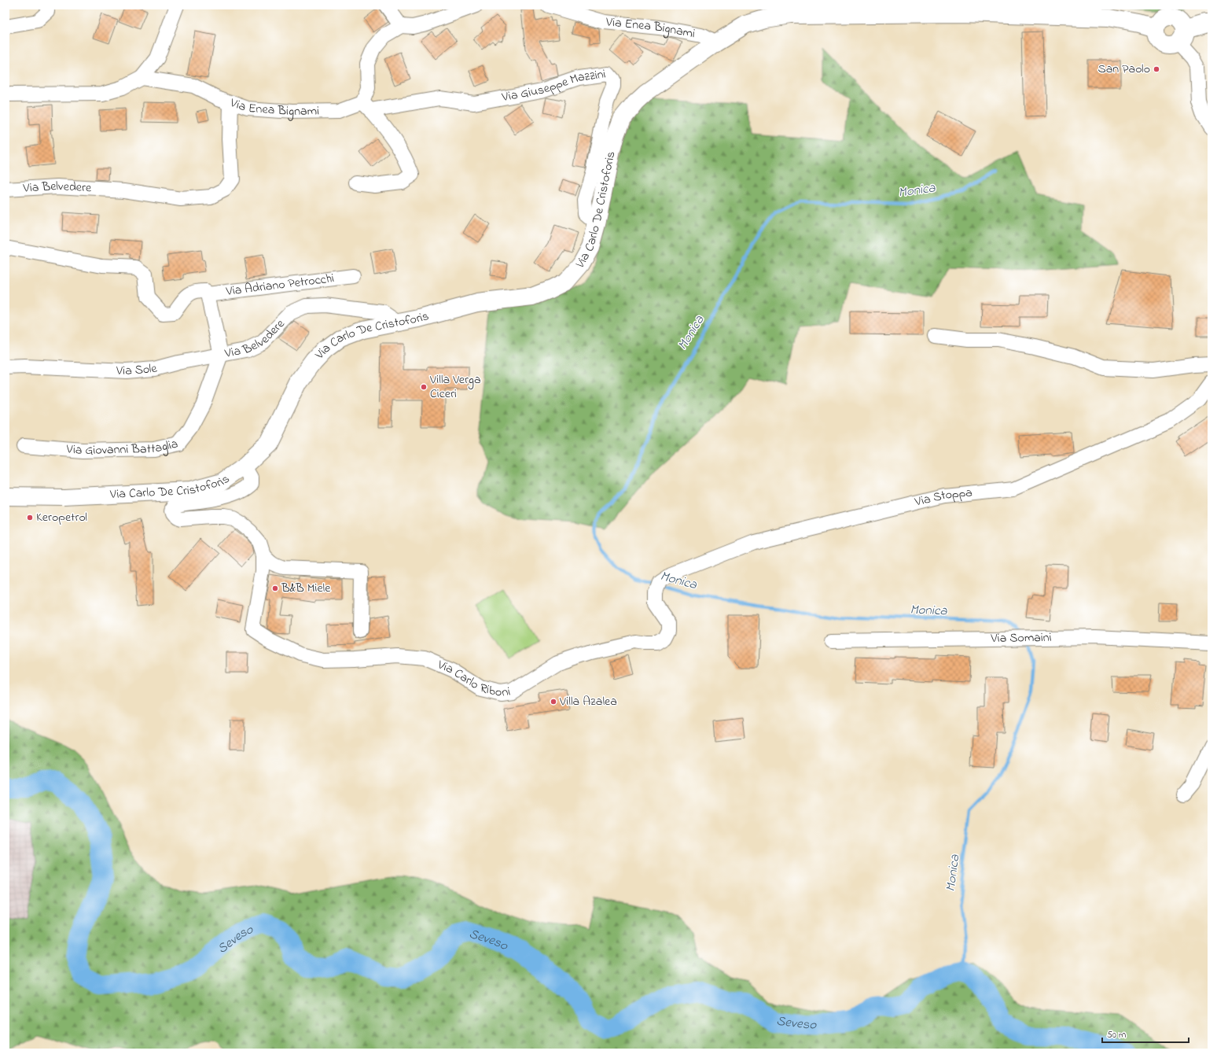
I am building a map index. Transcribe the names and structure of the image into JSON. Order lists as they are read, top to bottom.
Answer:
{
  "streets": {
    "main road": ["Via Carlo De Cristoforis"],
    "street": [
      "Via Enea Bignami",
      "Via Giuseppe Mazzini",
      "Via Belvedere",
      "Via Adriano Petrocchi",
      "Via Sole",
      "Via Giovanni Battaglia",
      "Via Stoppa",
      "Via Somaini",
      "Via Carlo Riboni"
    ]
  },
  "crossings": [
    ["Via Enea Bignami", "Via Giuseppe Mazzini"],
    ["Via Enea Bignami", "Via Belvedere"],
    ["Via Enea Bignami", "Via Carlo De Cristoforis"],
    ["Via Giuseppe Mazzini", "Via Carlo De Cristoforis"],
    ["Via Belvedere", "Via Carlo De Cristoforis"],
    ["Via Belvedere", "Via Adriano Petrocchi"],
    ["Via Belvedere", "Via Sole"],
    ["Via Belvedere", "Via Giovanni Battaglia"],
    ["Via Sole", "Via Giovanni Battaglia"],
    ["Via Stoppa", "Via Carlo Riboni"]
  ],
  "water": ["Monica", "Seveso"],
  "places": [
    "San Paolo",
    "Villa Verga Ciceri",
    "Keropetrol",
    "B&B Miele",
    "Villa Azalea"
  ],
  "scale_bar": "50 m"
}
